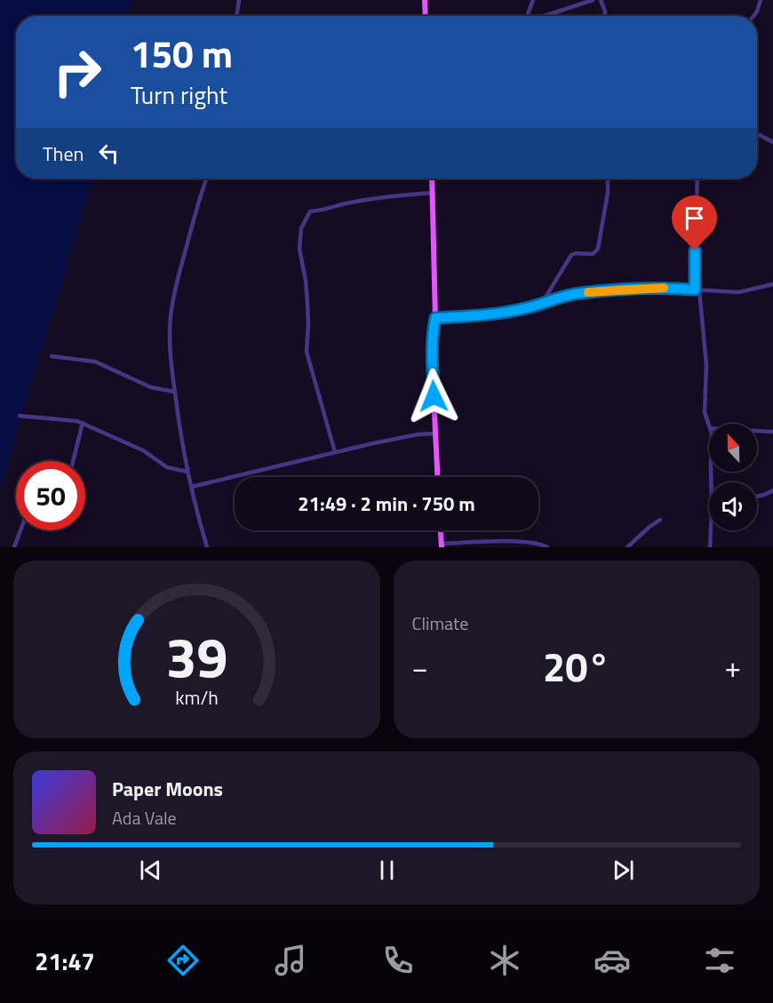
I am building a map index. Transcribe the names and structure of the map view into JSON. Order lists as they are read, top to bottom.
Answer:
{
  "north": "top",
  "page": {
    "turn": ["150 m", "Turn right"],
    "then": "Then",
    "limit": "50",
    "trip": "21:49 · 2 min · 750 m",
    "tile": "Climate",
    "heat": ["−", "20°", "+"],
    "song": ["Paper Moons", "Ada Vale"],
    "tabs": "21:47",
    "gauge": ["39", "km/h"]
  }
}
